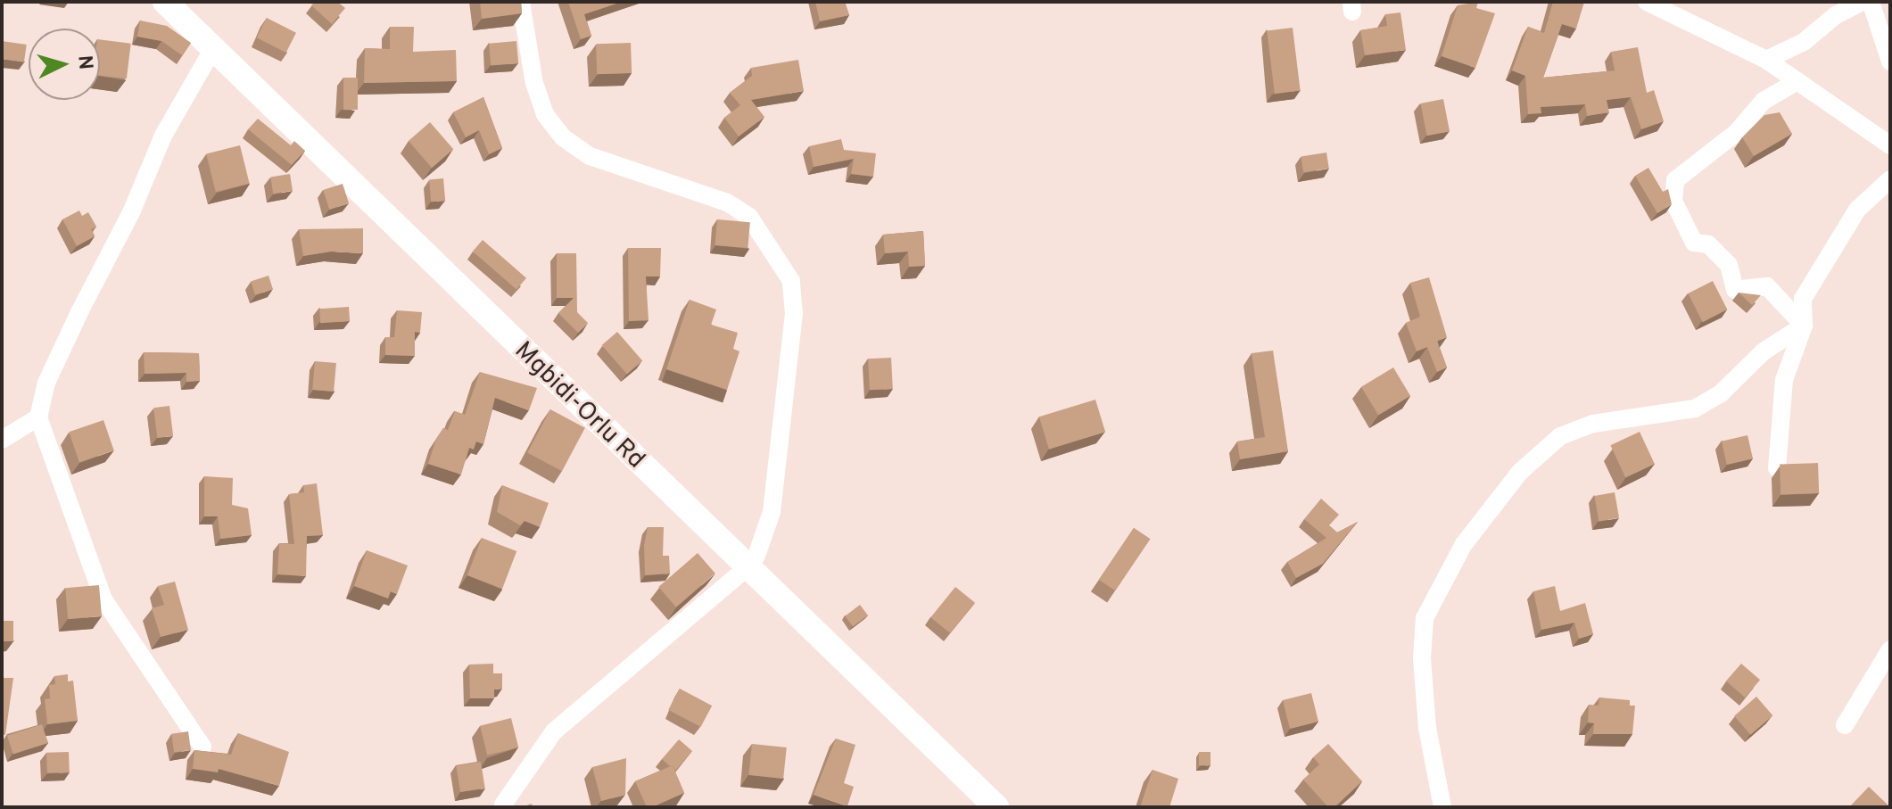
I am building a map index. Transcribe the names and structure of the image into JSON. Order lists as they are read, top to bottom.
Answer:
{
  "streets": {
    "main road": ["Mgbidi-Orlu Rd"]
  },
  "north": "right"
}
